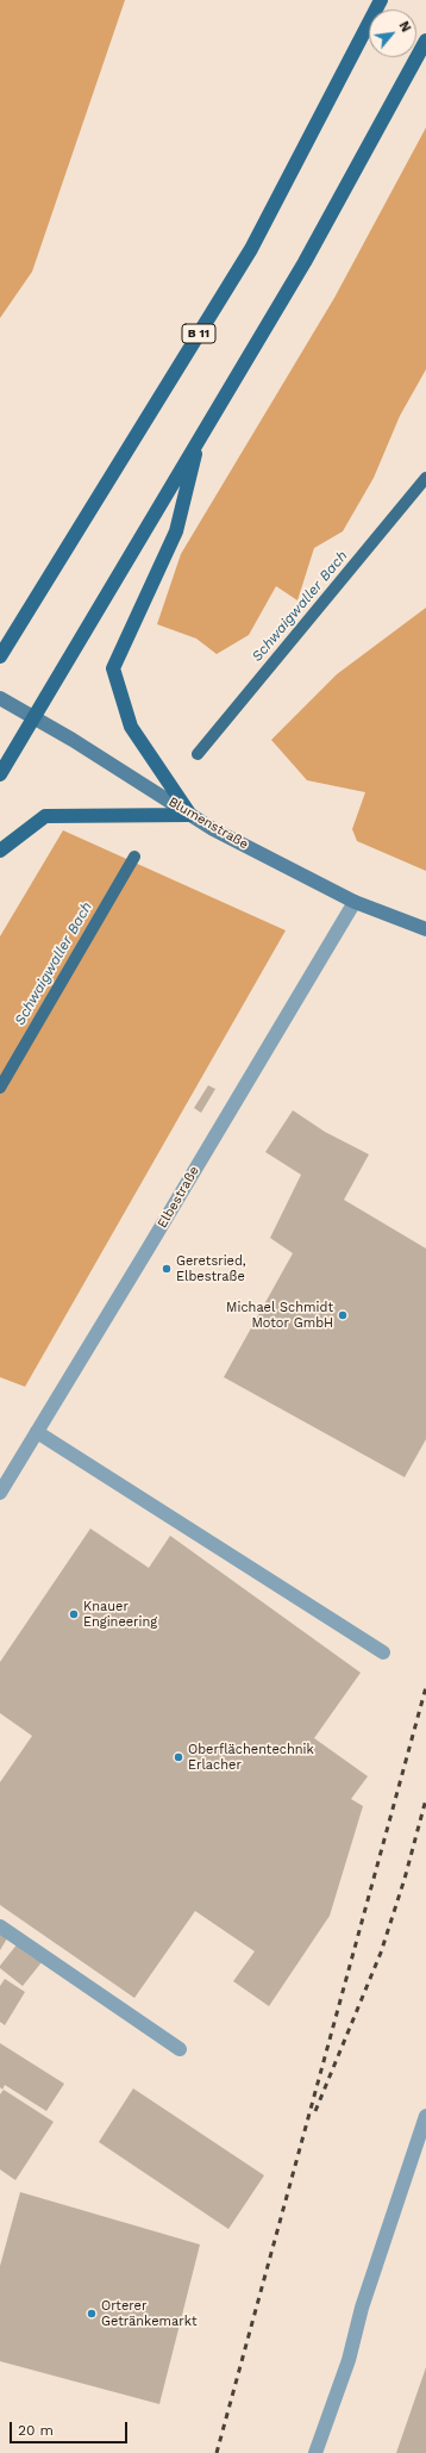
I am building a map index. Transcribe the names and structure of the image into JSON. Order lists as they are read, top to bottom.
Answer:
{
  "streets": {
    "main road": ["B 11"],
    "street": ["Blumenstraße", "Elbestraße"]
  },
  "crossings": [
    ["Blumenstraße", "Elbestraße"]
  ],
  "water": ["Schwaigwaller Bach"],
  "places": [
    "Geretsried, Elbestraße",
    "Michael Schmidt Motor GmbH",
    "Knauer Engineering",
    "Oberflächentechnik Erlacher",
    "Orterer Getränkemarkt"
  ],
  "scale_bar": "20 m",
  "north": "top right"
}
